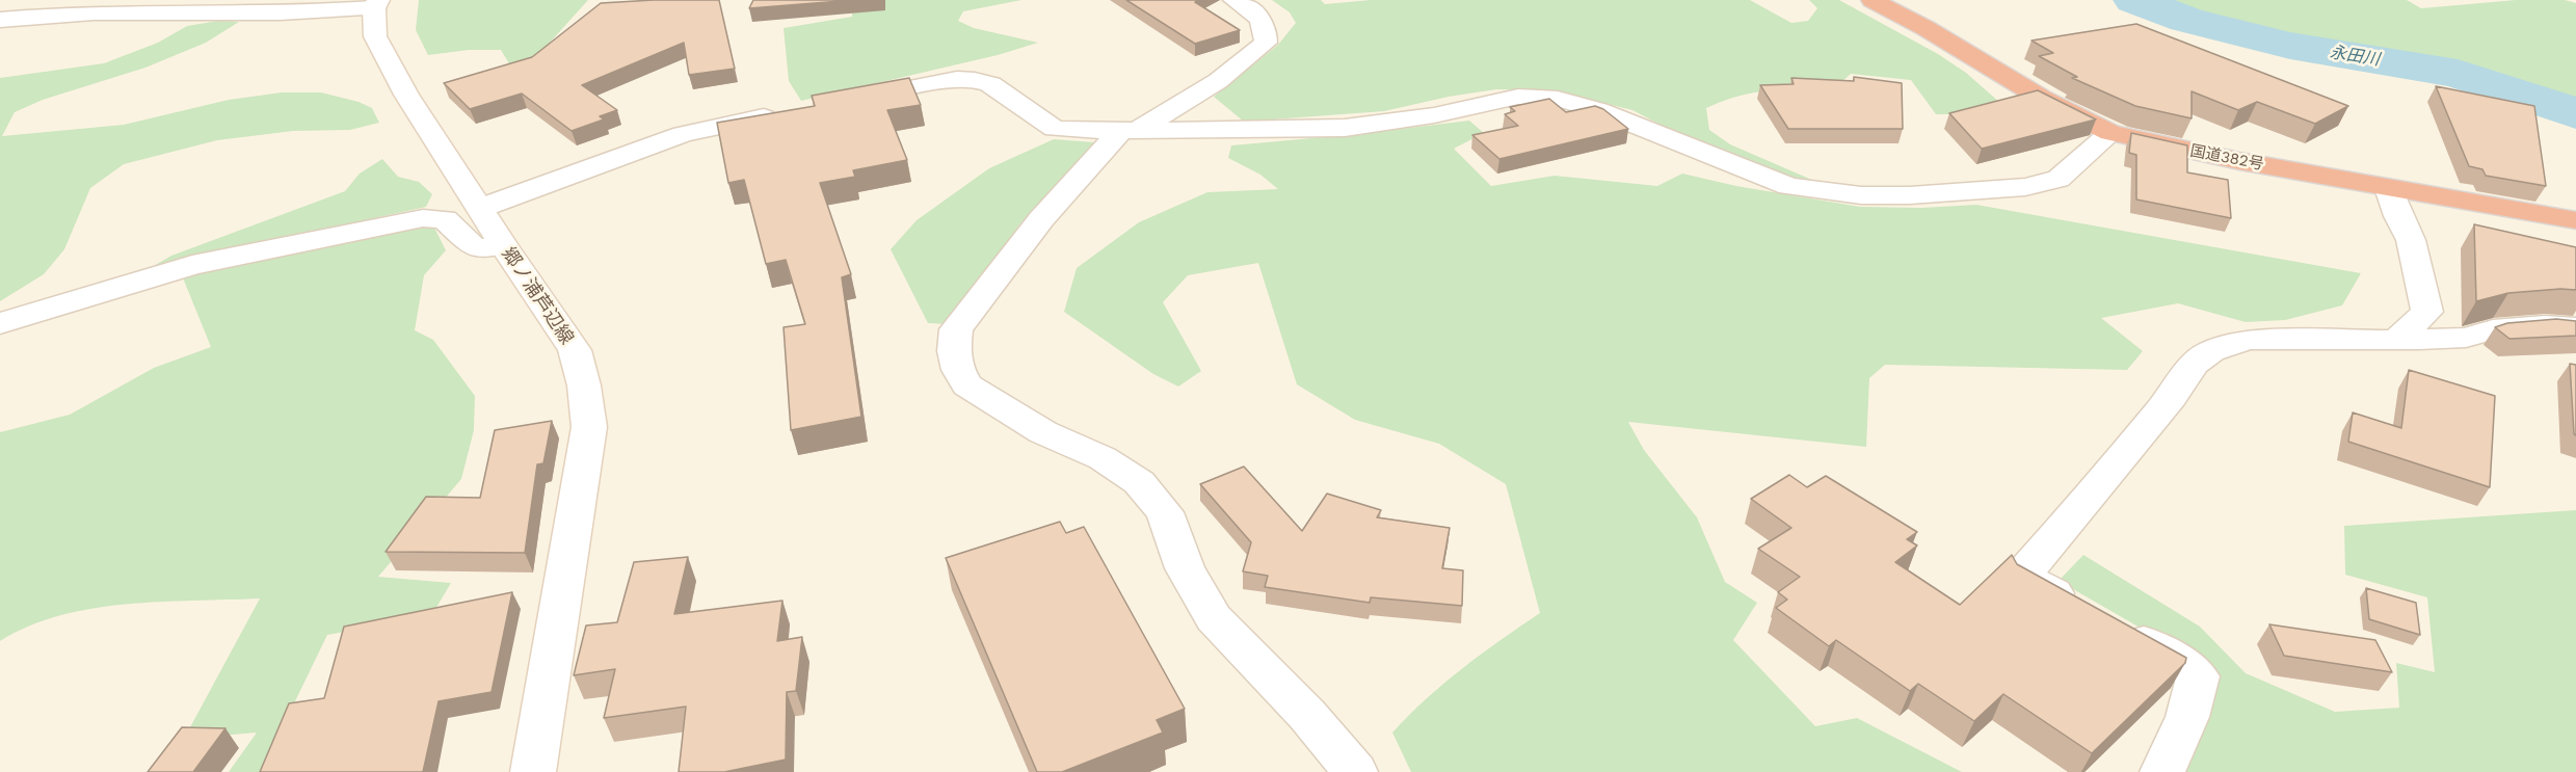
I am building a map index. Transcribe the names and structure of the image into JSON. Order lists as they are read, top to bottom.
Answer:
{
  "streets": {
    "highway": ["国道382号"],
    "street": ["郷ノ浦芦辺線"]
  },
  "water": ["永田川"]
}
